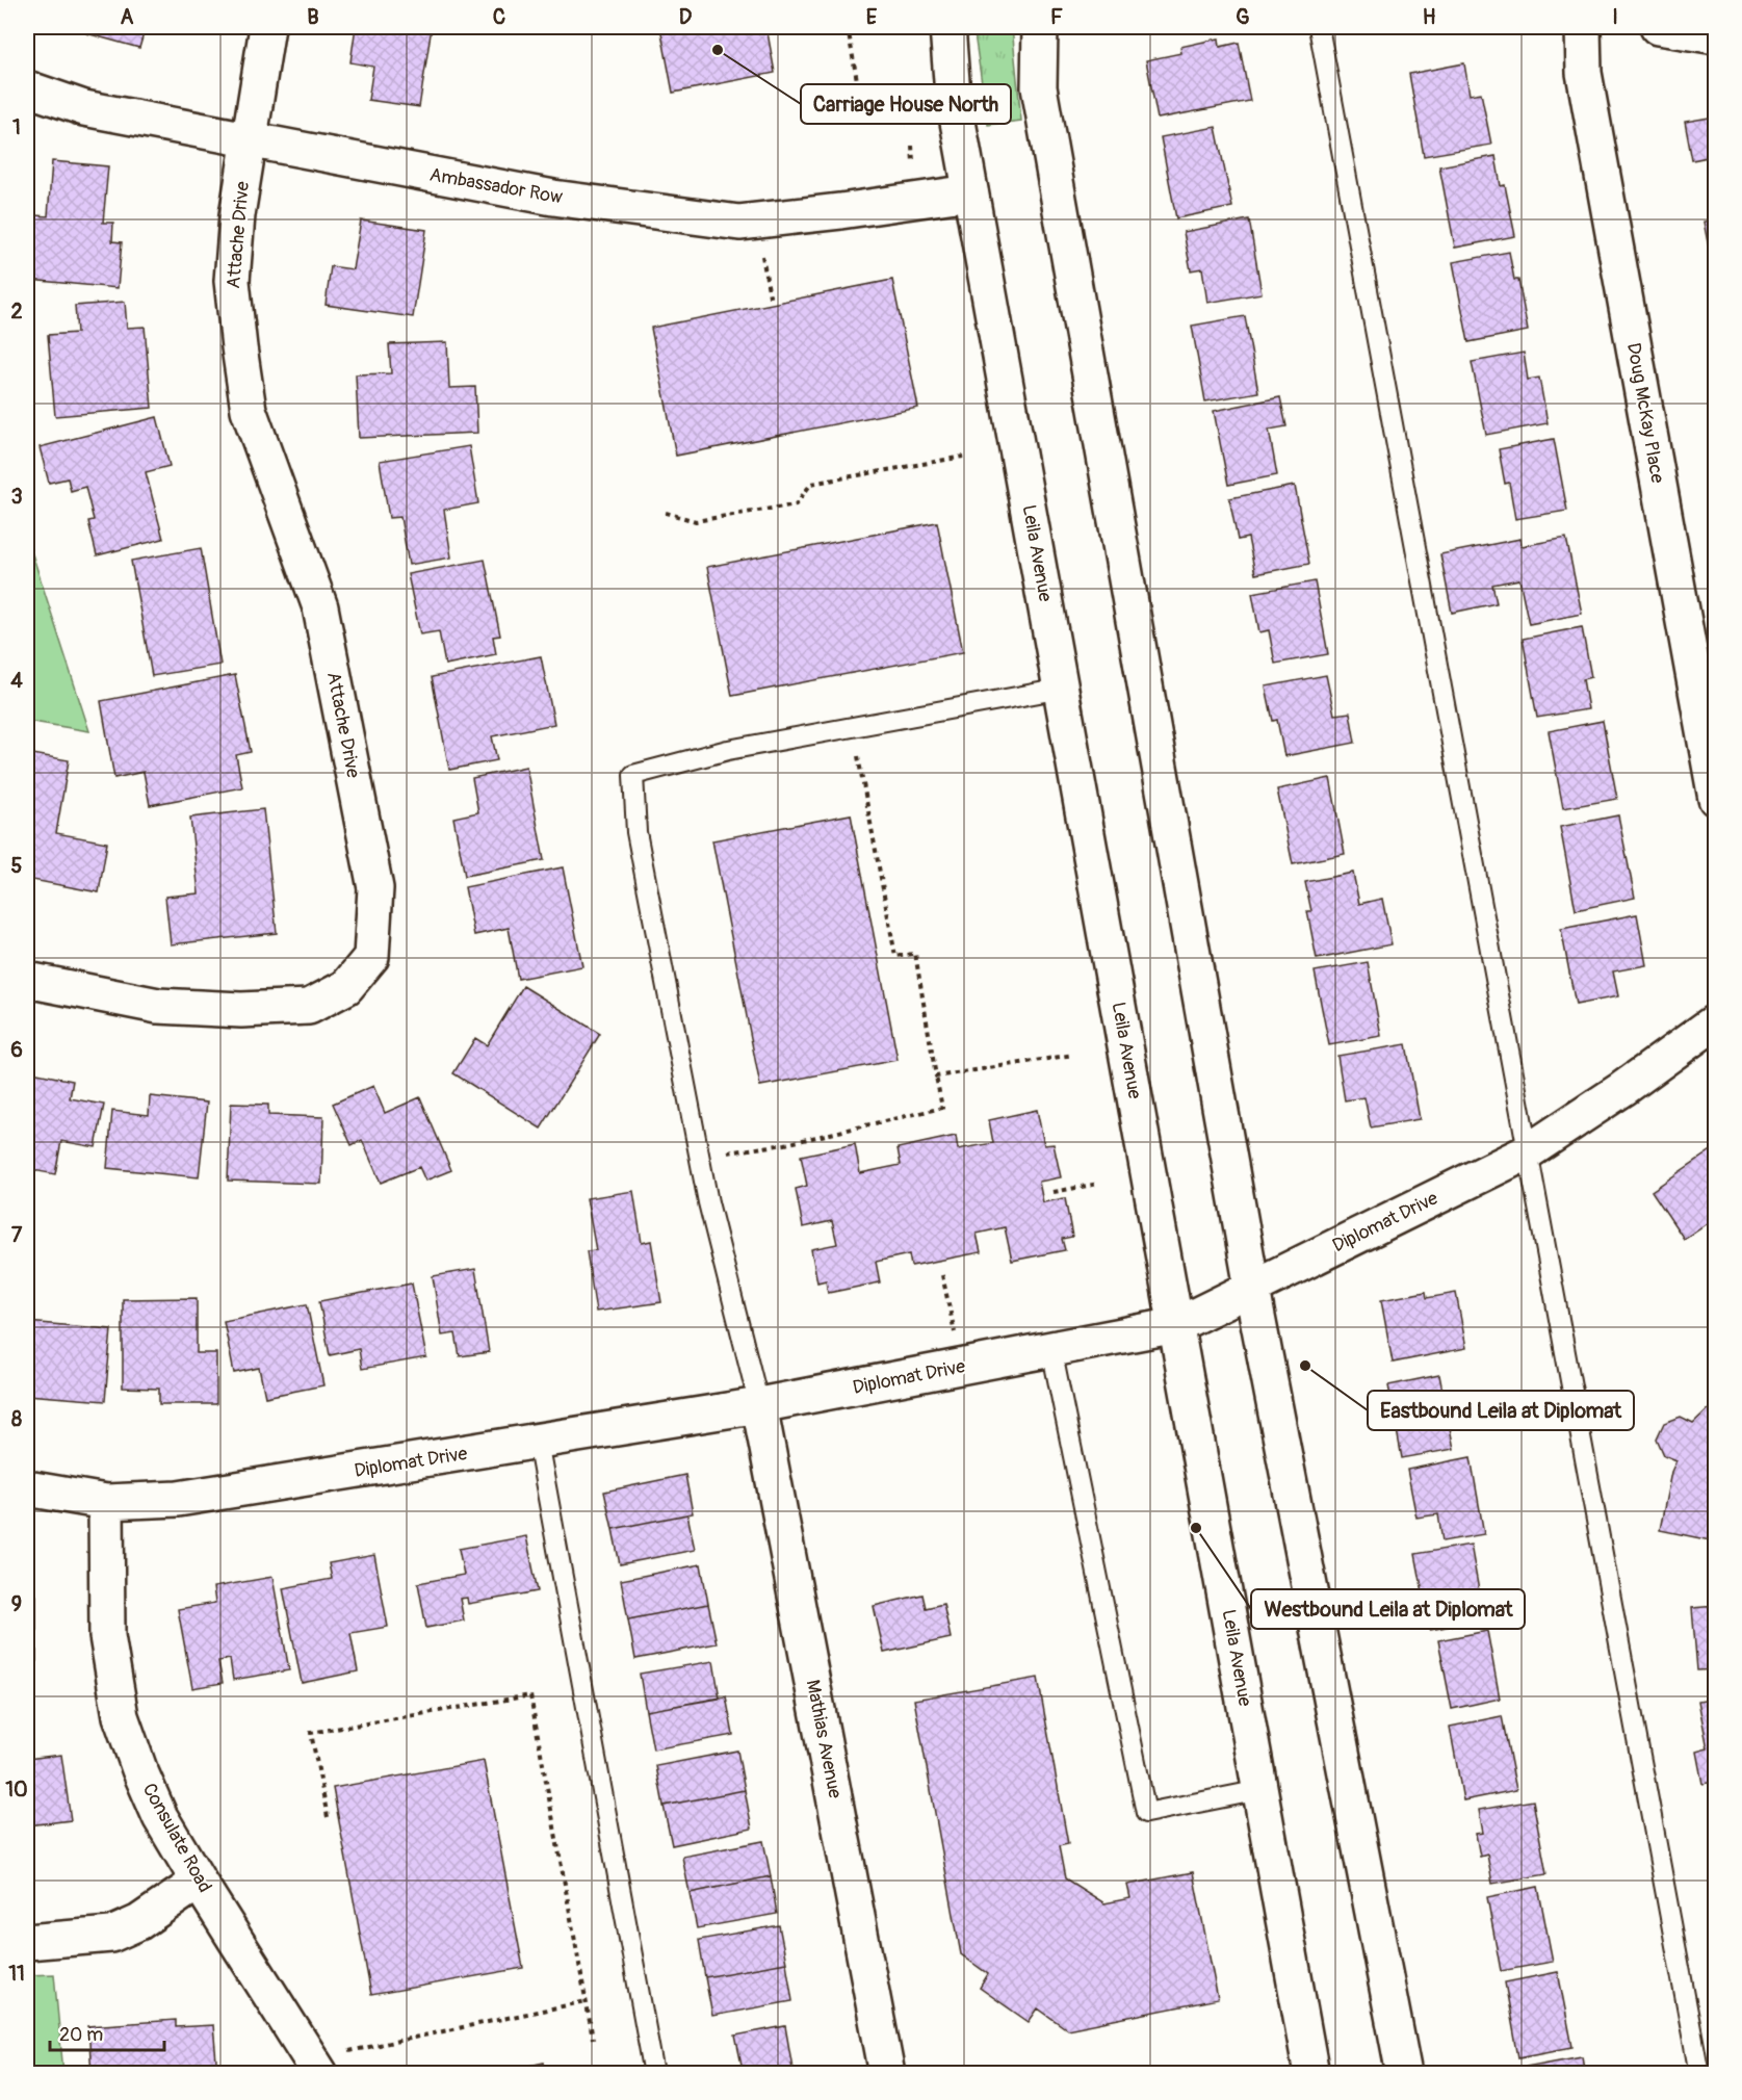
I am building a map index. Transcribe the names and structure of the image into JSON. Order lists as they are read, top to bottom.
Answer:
{
  "streets": {
    "street": [
      "Ambassador Row",
      "Attache Drive",
      "Doug McKay Place",
      "Leila Avenue",
      "Diplomat Drive",
      "Mathias Avenue",
      "Consulate Road"
    ]
  },
  "crossings": [
    ["Ambassador Row", "Attache Drive"],
    ["Ambassador Row", "Leila Avenue"],
    ["Leila Avenue", "Diplomat Drive"],
    ["Diplomat Drive", "Mathias Avenue"],
    ["Diplomat Drive", "Consulate Road"]
  ],
  "places": ["Carriage House North", "Eastbound Leila at Diplomat", "Westbound Leila at Diplomat"],
  "scale_bar": "20 m",
  "grid": {
    "columns": [
      "A",
      "B",
      "C",
      "D",
      "E",
      "F",
      "G",
      "H",
      "I"
    ],
    "rows": [
      "1",
      "2",
      "3",
      "4",
      "5",
      "6",
      "7",
      "8",
      "9",
      "10",
      "11"
    ]
  }
}
